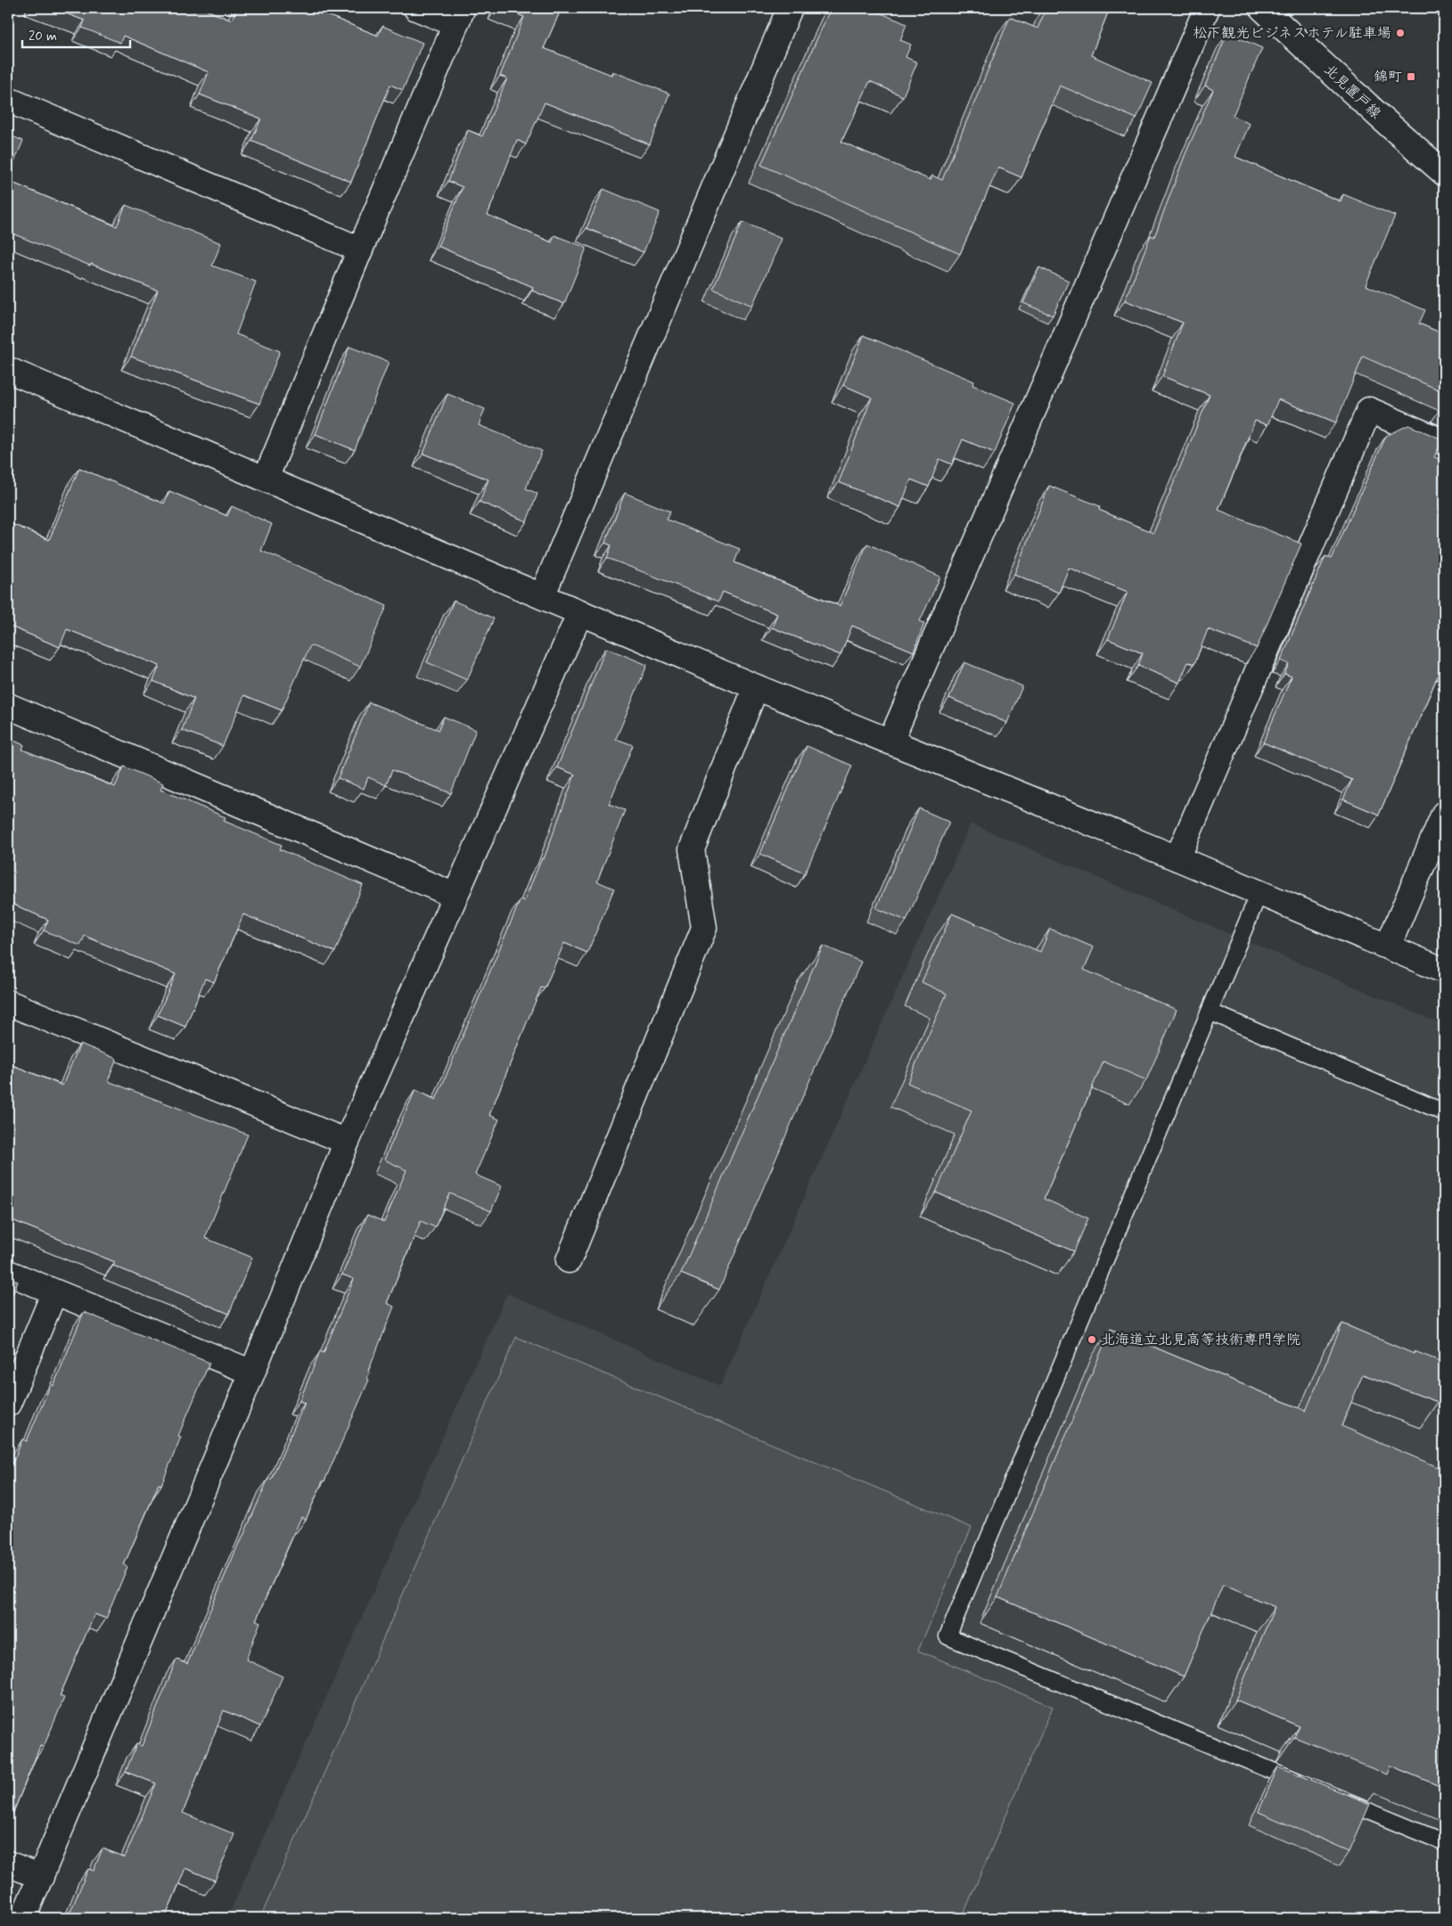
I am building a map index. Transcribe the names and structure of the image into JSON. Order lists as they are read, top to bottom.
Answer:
{
  "streets": {
    "street": ["北見置戸線"]
  },
  "places": {
    "other": ["松下観光ビジネスホテル駐車場", "北海道立北見高等技術専門学院"],
    "transit": ["錦町"]
  },
  "scale_bar": "20 m"
}
